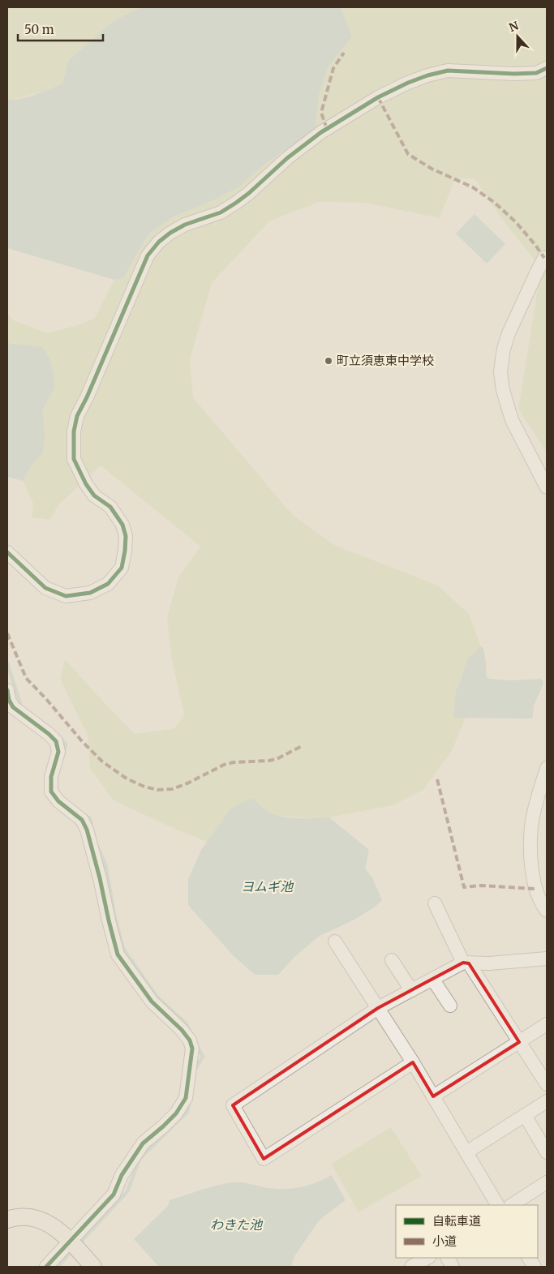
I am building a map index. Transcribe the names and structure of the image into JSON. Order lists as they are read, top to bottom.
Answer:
{
  "water": ["ヨムギ池", "わきた池"],
  "places": ["町立須恵東中学校"],
  "legend": ["自転車道", "小道"],
  "scale_bar": "50 m",
  "north": "top"
}
